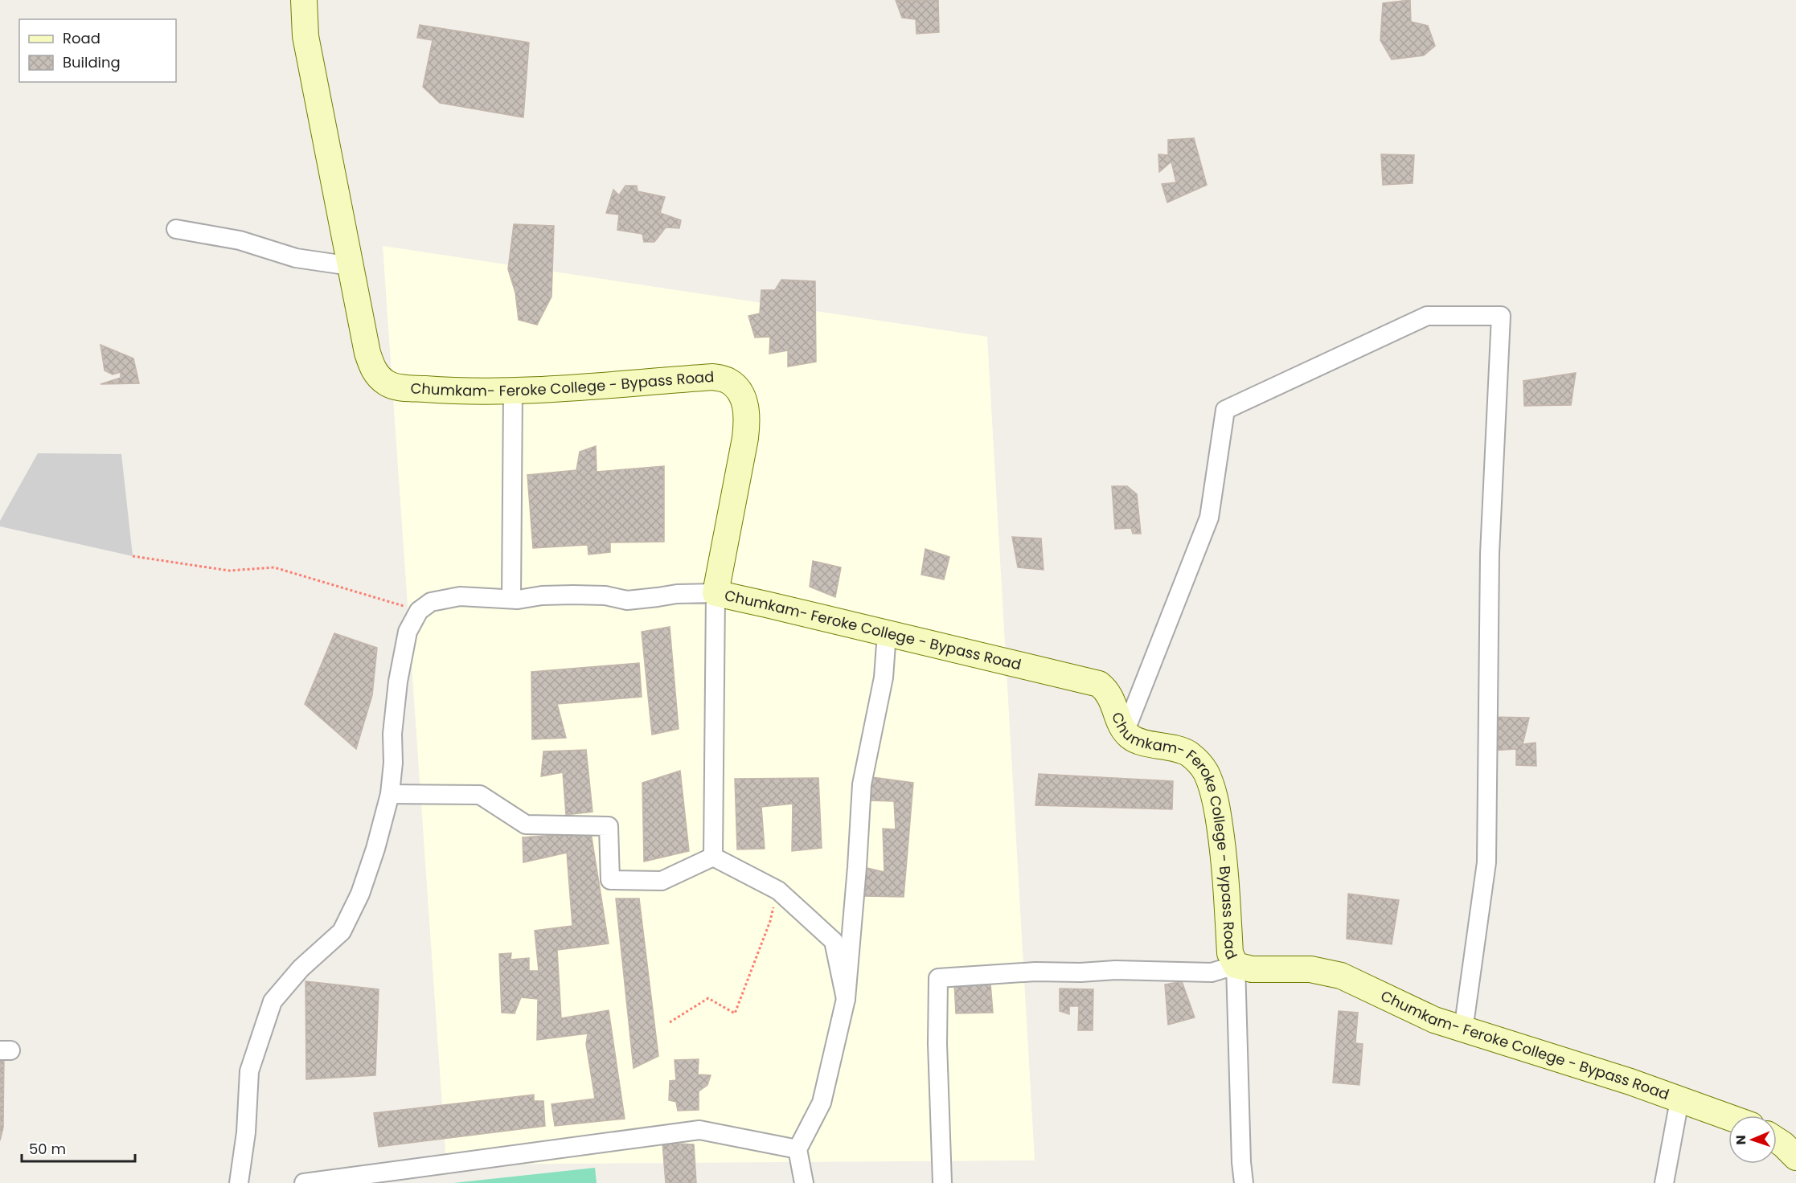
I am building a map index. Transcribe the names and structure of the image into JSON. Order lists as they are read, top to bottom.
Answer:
{
  "streets": {
    "main road": ["Chumkam- Feroke College - Bypass Road"]
  },
  "legend": ["Road", "Building"],
  "scale_bar": "50 m",
  "north": "left"
}
